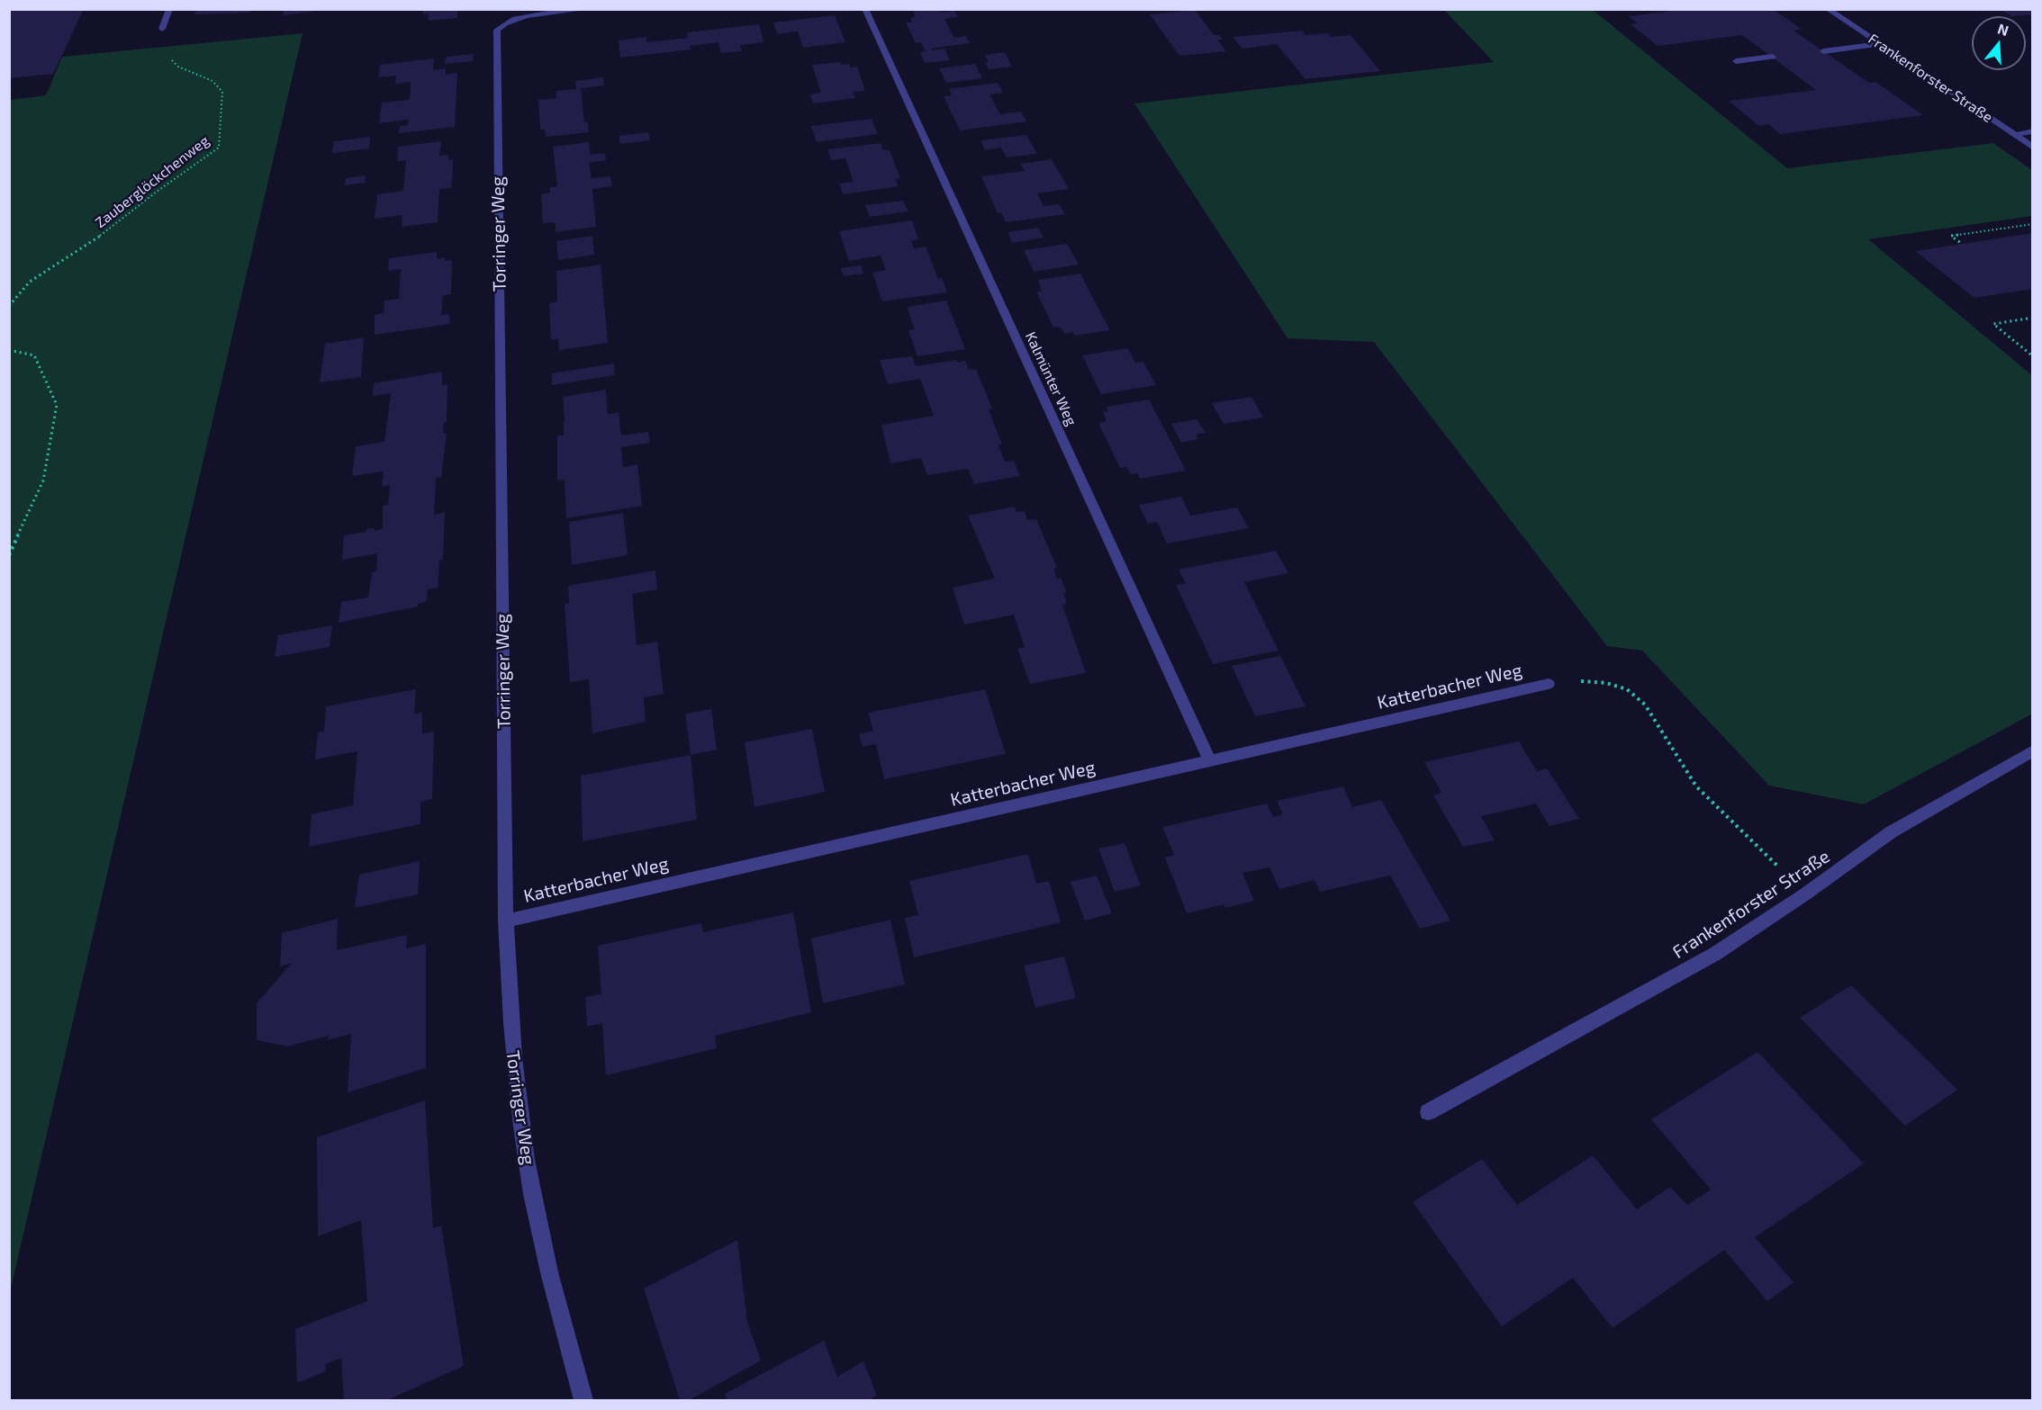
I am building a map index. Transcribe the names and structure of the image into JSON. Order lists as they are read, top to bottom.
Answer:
{
  "streets": {
    "street": [
      "Frankenforster Straße",
      "Torringer Weg",
      "Kalmünter Weg",
      "Katterbacher Weg"
    ],
    "path": ["Zauberglöckchenweg"]
  },
  "crossings": [
    ["Torringer Weg", "Katterbacher Weg"],
    ["Kalmünter Weg", "Katterbacher Weg"]
  ],
  "north": "top"
}
